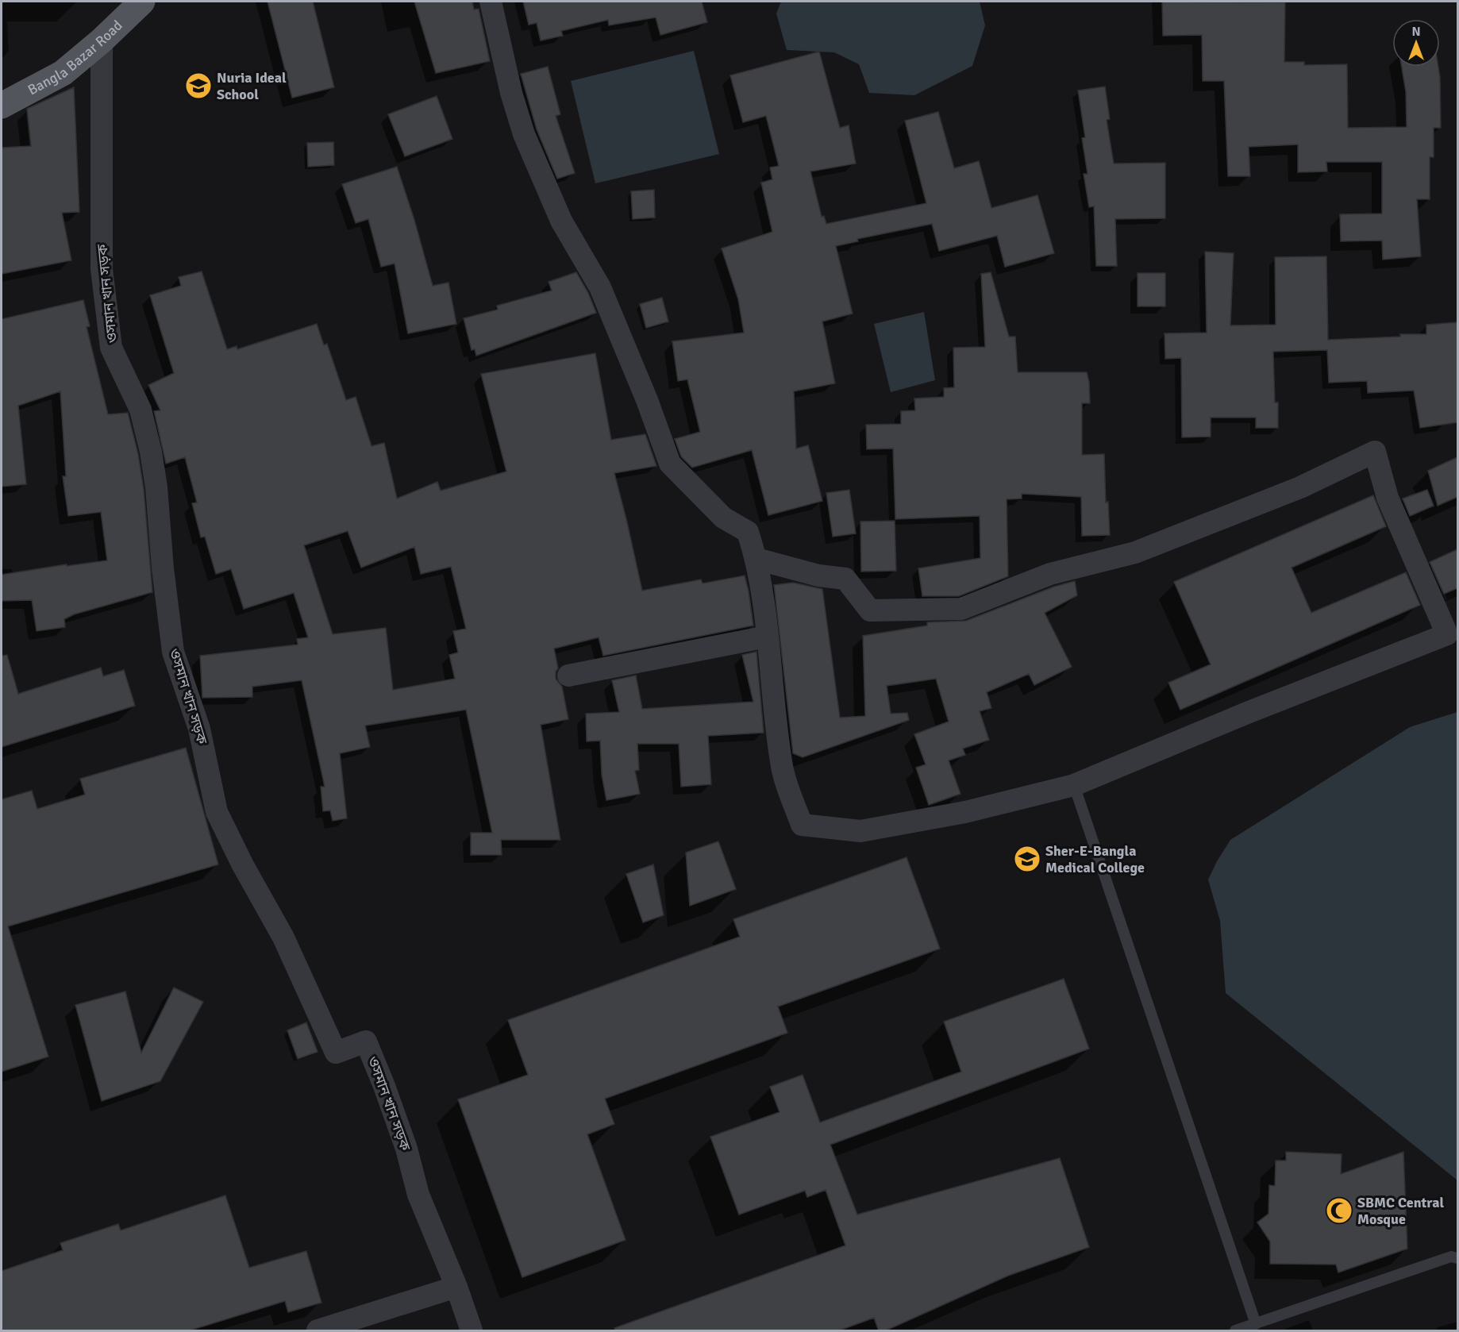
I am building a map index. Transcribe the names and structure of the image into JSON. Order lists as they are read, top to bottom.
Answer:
{
  "streets": {
    "main road": ["Bangla Bazar Road"],
    "street": ["ওসমান খান সড়ক"]
  },
  "crossings": [
    ["Bangla Bazar Road", "ওসমান খান সড়ক"]
  ],
  "places": {
    "school or university": ["Nuria Ideal School", "Sher-E-Bangla Medical College"],
    "mosque": ["SBMC Central Mosque"]
  },
  "north": "top"
}
